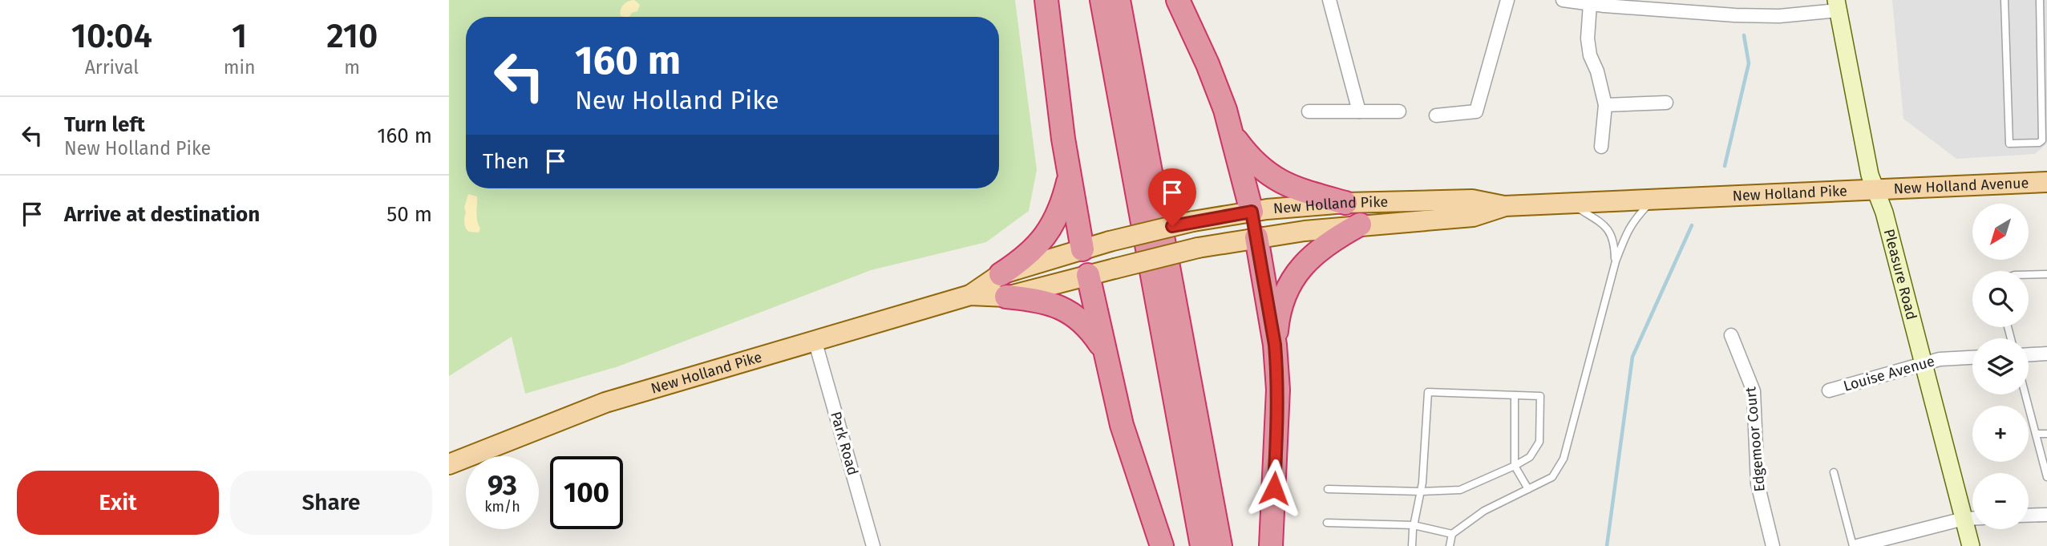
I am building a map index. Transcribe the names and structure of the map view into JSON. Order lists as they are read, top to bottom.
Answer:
{
  "streets": {
    "main road": ["New Holland Avenue", "New Holland Pike"],
    "street": [
      "Pleasure Road",
      "Louise Avenue",
      "Edgemoor Court",
      "Park Road"
    ]
  },
  "crossings": [
    ["New Holland Avenue", "New Holland Pike"],
    ["New Holland Avenue", "Pleasure Road"],
    ["New Holland Pike", "Pleasure Road"],
    ["New Holland Pike", "Park Road"],
    ["Pleasure Road", "Louise Avenue"]
  ],
  "north": "bottom left",
  "page": {
    "eta": [
      "10:04",
      "Arrival",
      "1",
      "min",
      "210",
      "m"
    ],
    "turn": ["160 m", "New Holland Pike"],
    "list": [
      {
        "name": "Turn left",
        "note": "New Holland Pike",
        "value": "160 m"
      },
      {
        "name": "Arrive at destination",
        "value": "50 m"
      }
    ],
    "then": "Then",
    "map_buttons": ["+", "−"],
    "speed": "93 km/h",
    "limit": "100",
    "buttons": ["Exit", "Share"]
  }
}
